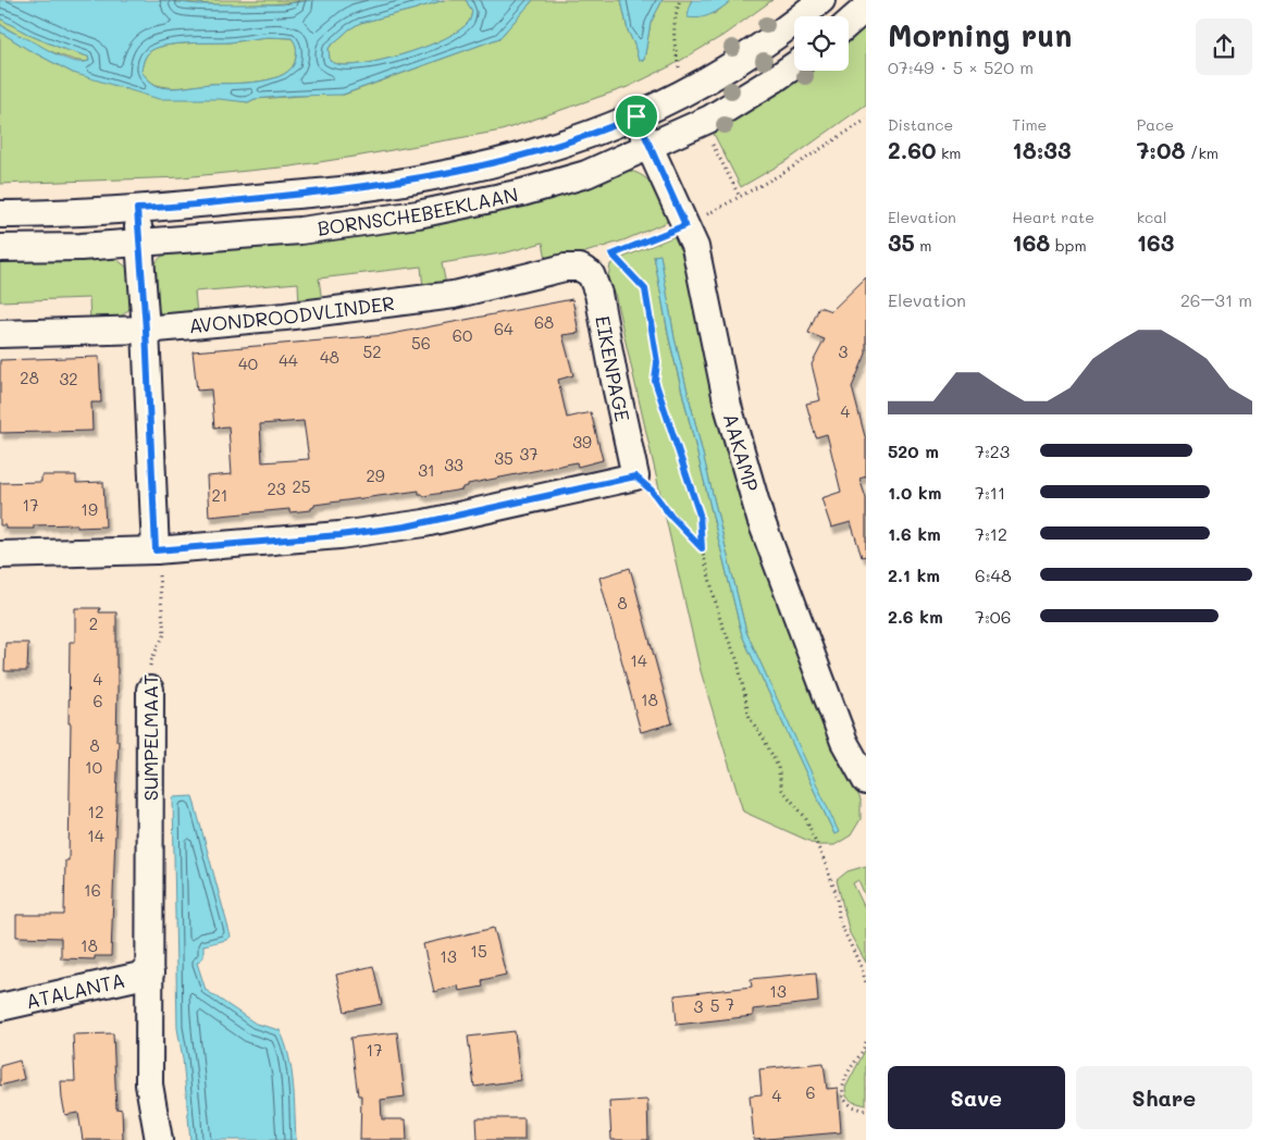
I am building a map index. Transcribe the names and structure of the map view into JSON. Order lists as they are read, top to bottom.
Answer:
{
  "streets": {
    "street": [
      "BORNSCHEBEEKLAAN",
      "AVONDROODVLINDER",
      "EIKENPAGE",
      "AAKAMP",
      "SUMPELMAAT",
      "ATALANTA"
    ]
  },
  "crossings": [
    ["BORNSCHEBEEKLAAN", "AAKAMP"],
    ["AVONDROODVLINDER", "EIKENPAGE"],
    ["SUMPELMAAT", "ATALANTA"]
  ],
  "house_numbers": [
    "68",
    "64",
    "60",
    "56",
    "52",
    "3",
    "48",
    "44",
    "40",
    "28",
    "32",
    "4",
    "39",
    "37",
    "35",
    "33",
    "31",
    "29",
    "25",
    "23",
    "21",
    "17",
    "19",
    "8",
    "2",
    "14",
    "4",
    "18",
    "6",
    "8",
    "10",
    "12",
    "14",
    "16",
    "18",
    "15",
    "13",
    "13",
    "7",
    "5",
    "3",
    "17",
    "6",
    "4"
  ],
  "page": {
    "heading": ["Morning run", "07:49 · 5 × 520 m"],
    "stats": [
      ["Distance", "2.60 km"],
      ["Time", "18:33"],
      ["Pace", "7:08 /km"],
      ["Elevation", "35 m"],
      ["Heart rate", "168 bpm"],
      ["kcal", "163"]
    ],
    "chart": ["Elevation", "26–31 m"],
    "list": [
      {
        "name": "520 m",
        "note": "7:23"
      },
      {
        "name": "1.0 km",
        "note": "7:11"
      },
      {
        "name": "1.6 km",
        "note": "7:12"
      },
      {
        "name": "2.1 km",
        "note": "6:48"
      },
      {
        "name": "2.6 km",
        "note": "7:06"
      }
    ],
    "buttons": ["Save", "Share"]
  }
}
